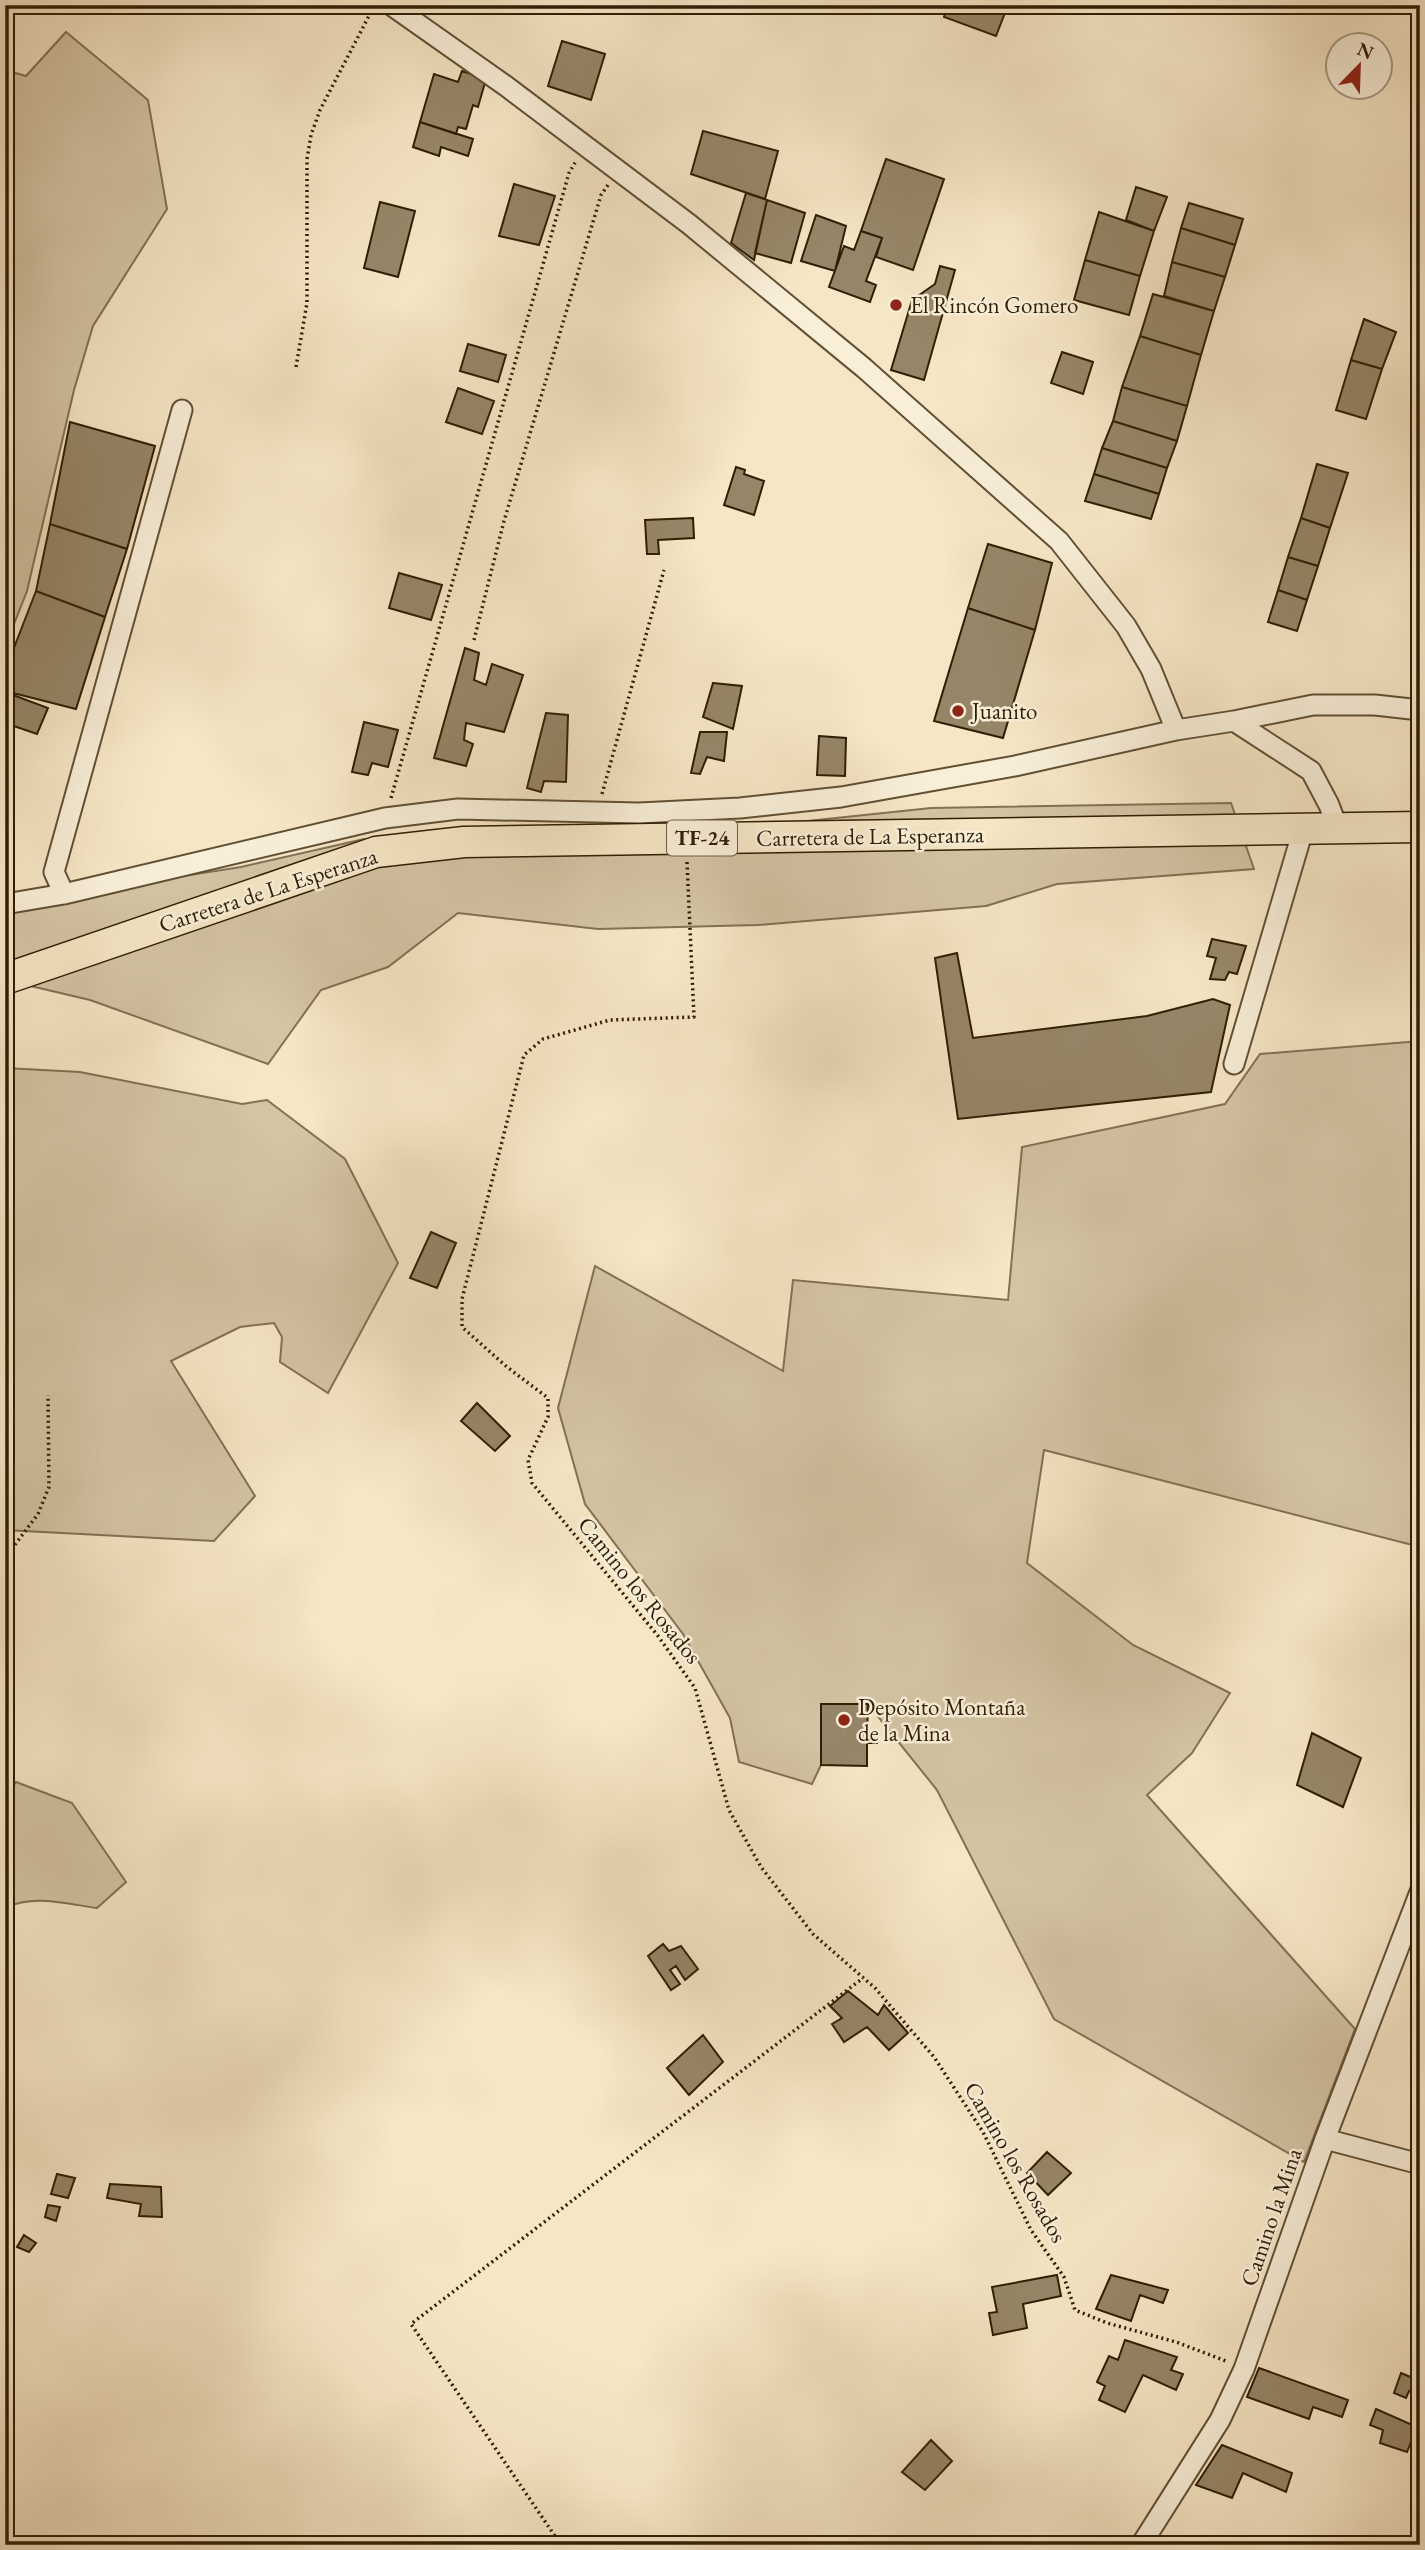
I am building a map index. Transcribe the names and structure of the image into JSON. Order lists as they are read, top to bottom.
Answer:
{
  "streets": {
    "main road": ["Carretera de La Esperanza", "TF-24"],
    "street": ["Camino la Mina"],
    "path": ["Camino los Rosados"]
  },
  "crossings": [
    ["Carretera de La Esperanza", "Camino los Rosados"],
    ["Camino los Rosados", "Camino la Mina"]
  ],
  "places": ["El Rincón Gomero", "Juanito", "Depósito Montaña de la Mina"],
  "north": "top right"
}
